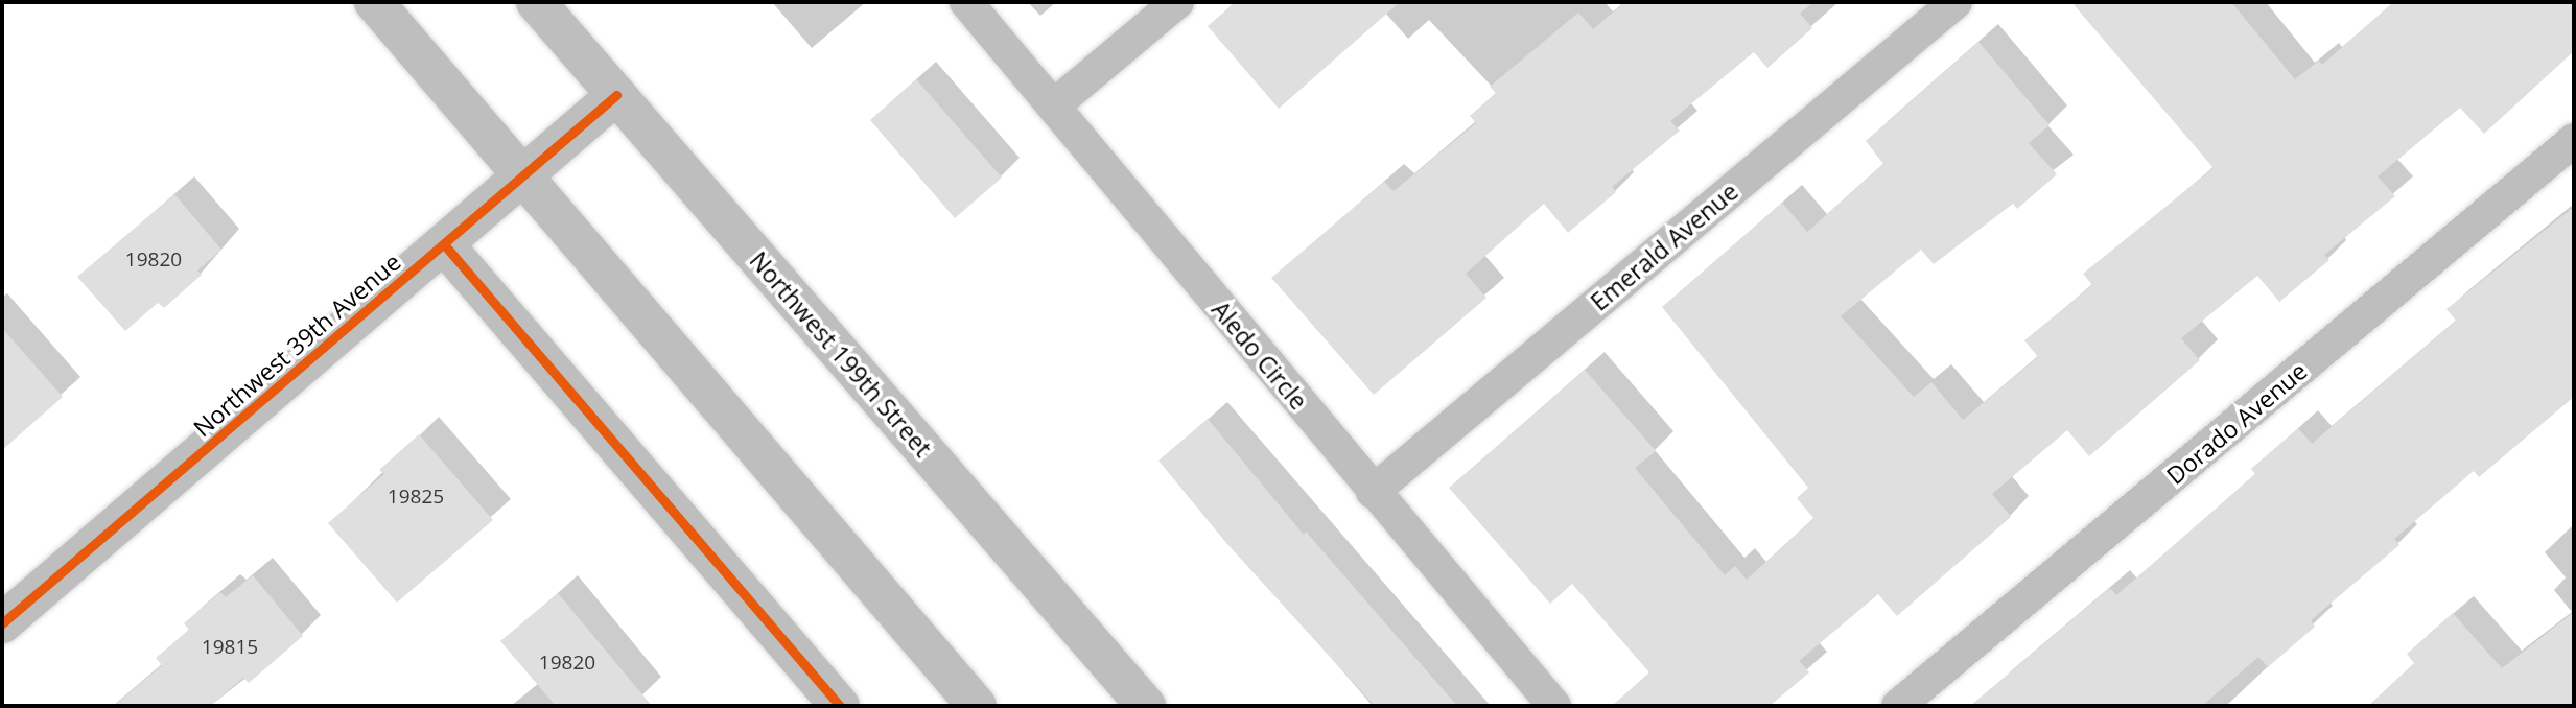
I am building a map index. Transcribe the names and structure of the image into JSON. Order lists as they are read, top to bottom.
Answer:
{
  "streets": {
    "main road": ["Northwest 39th Avenue", "Northwest 199th Street"],
    "lane": ["Emerald Avenue", "Aledo Circle", "Dorado Avenue"]
  },
  "crossings": [
    ["Emerald Avenue", "Aledo Circle"],
    ["Northwest 39th Avenue", "Northwest 199th Street"]
  ],
  "house_numbers": [
    "19820",
    "19825",
    "19815",
    "19820"
  ]
}
